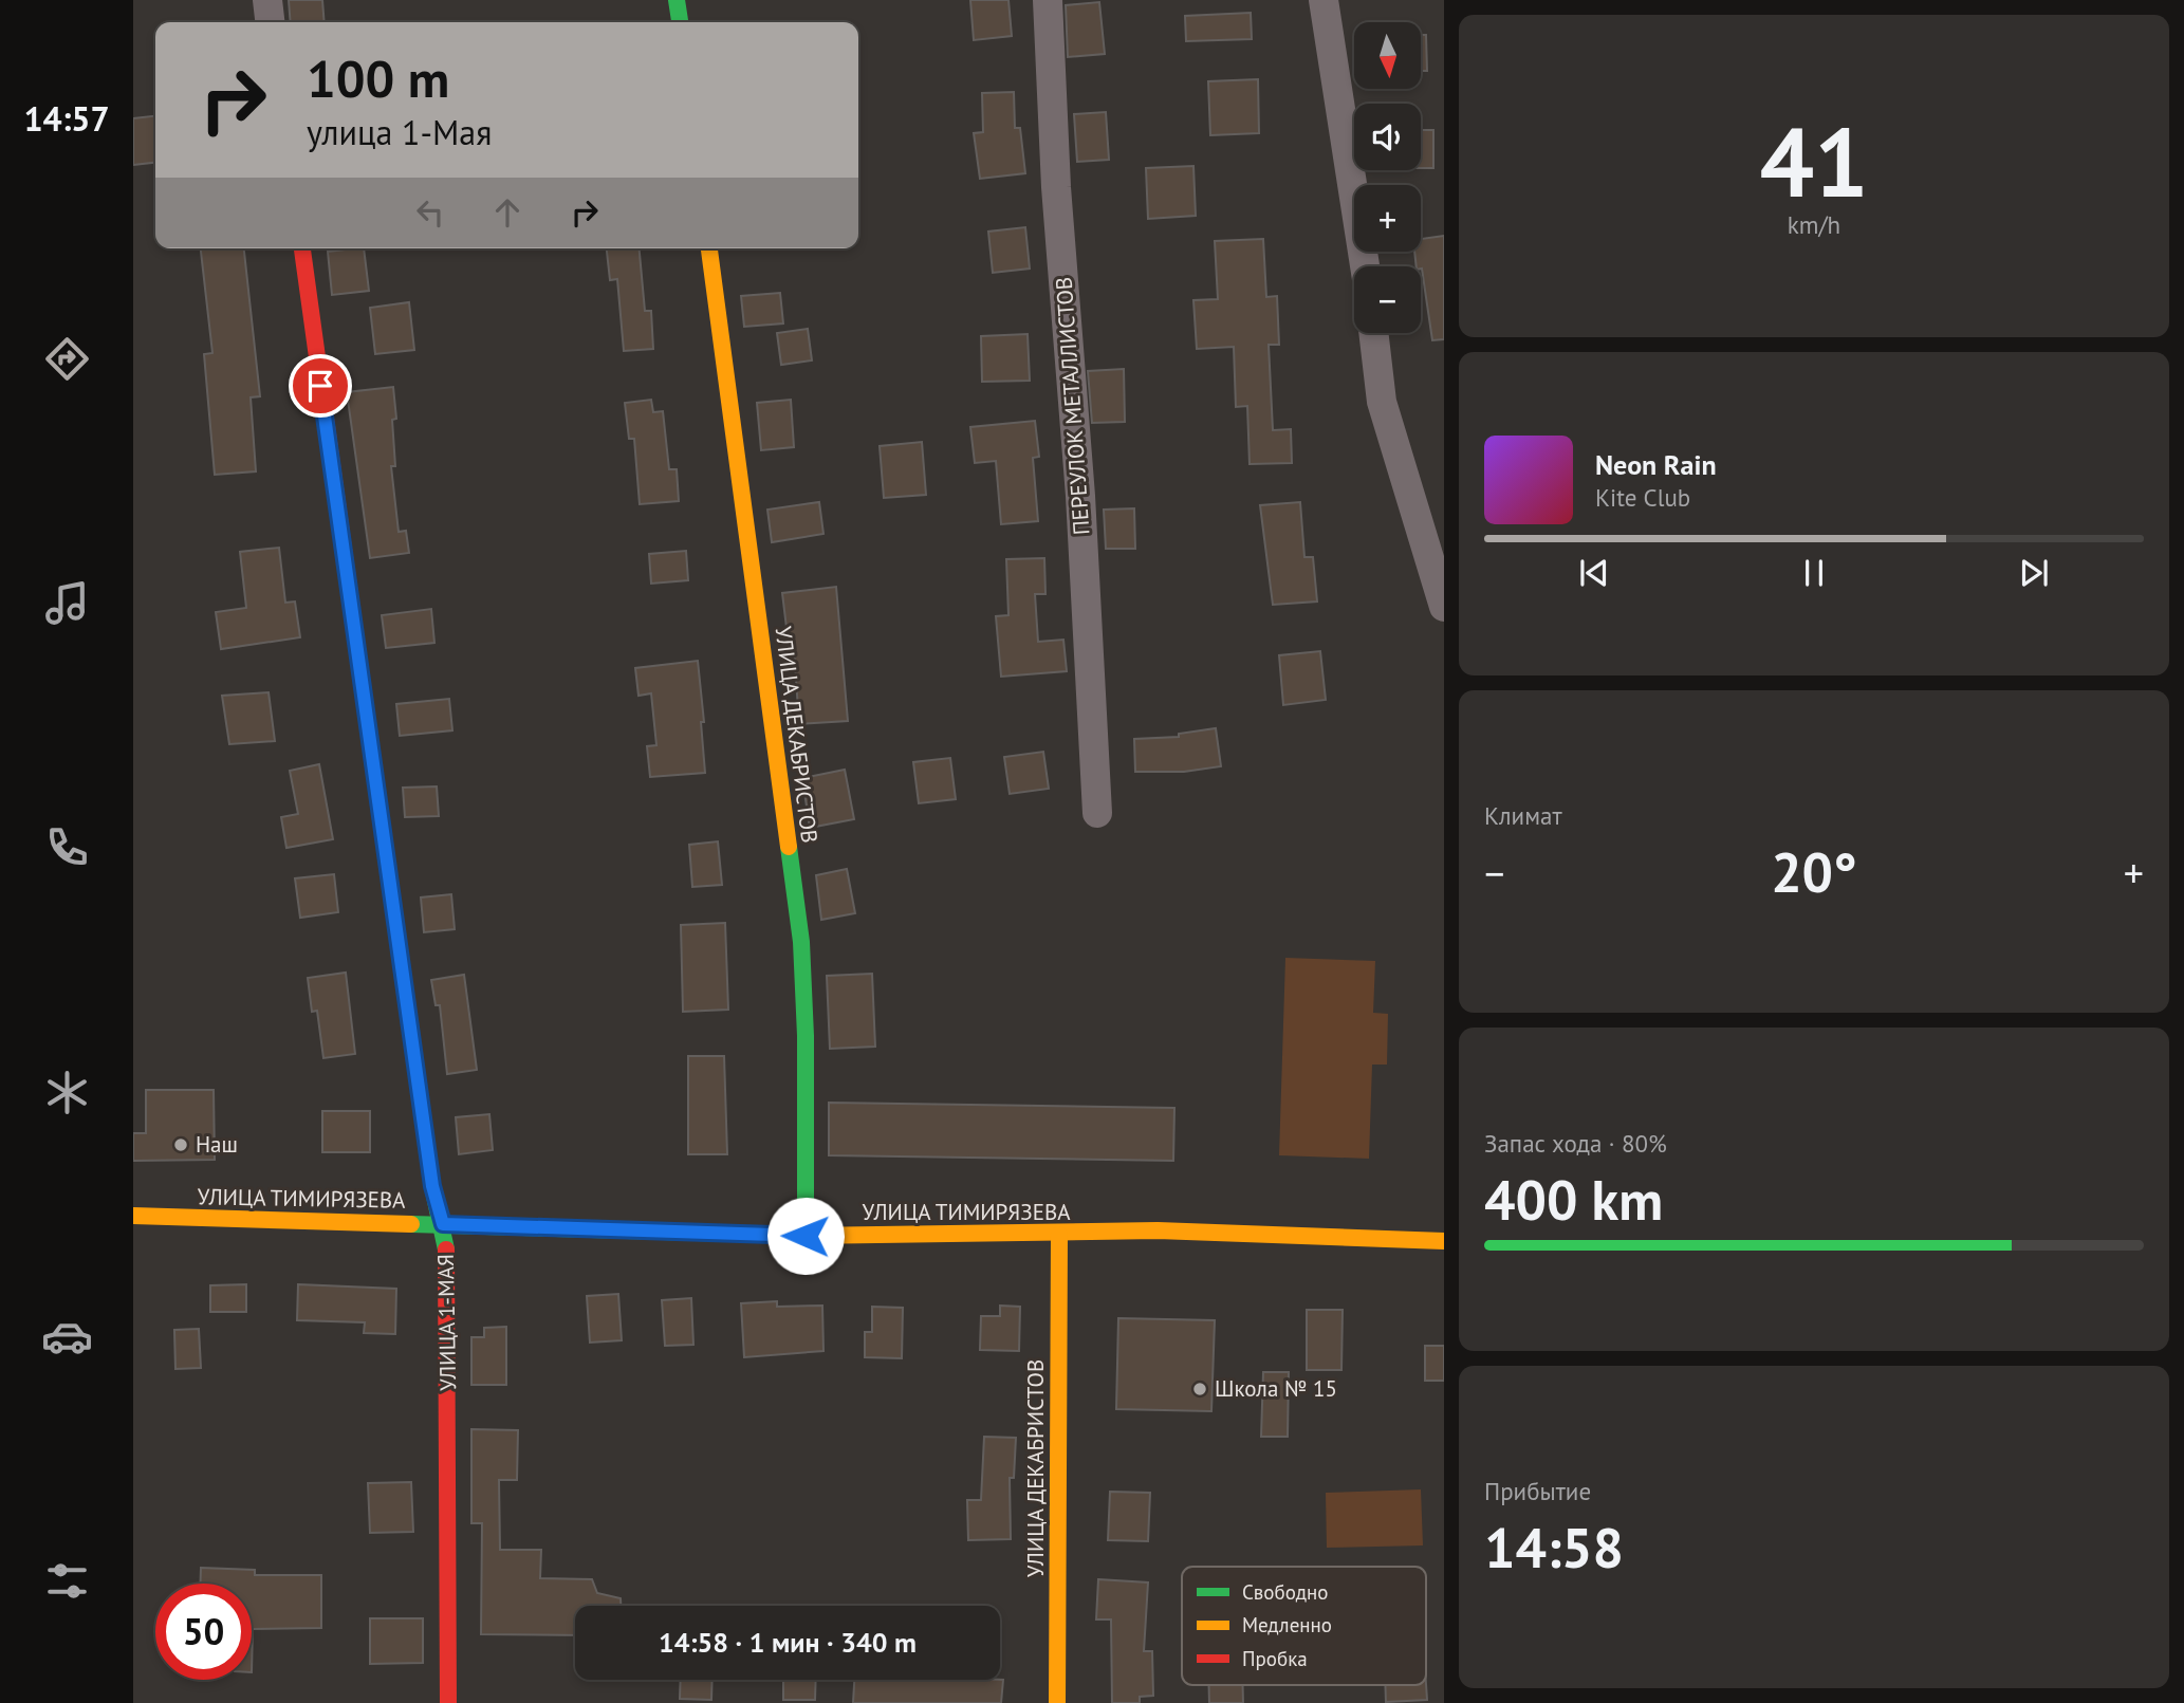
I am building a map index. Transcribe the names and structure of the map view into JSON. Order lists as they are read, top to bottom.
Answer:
{
  "streets": {
    "street": [
      "ПЕРЕУЛОК МЕТАЛЛИСТОВ",
      "УЛИЦА ДЕКАБРИСТОВ",
      "УЛИЦА ТИМИРЯЗЕВА",
      "УЛИЦА 1-МАЯ"
    ]
  },
  "crossings": [
    ["УЛИЦА ДЕКАБРИСТОВ", "УЛИЦА ТИМИРЯЗЕВА"],
    ["УЛИЦА ТИМИРЯЗЕВА", "УЛИЦА 1-МАЯ"]
  ],
  "places": ["Наш", "Школа № 15"],
  "legend": ["Свободно", "Медленно", "Пробка"],
  "north": "bottom",
  "page": {
    "tabs": "14:57",
    "tile": [
      ["41", "km/h"],
      "Климат",
      ["Запас хода · 80%", "400 km"],
      ["Прибытие", "14:58"]
    ],
    "map_buttons": ["+", "−"],
    "turn": ["100 m", "улица 1-Мая"],
    "song": ["Neon Rain", "Kite Club"],
    "heat": ["−", "20°", "+"],
    "limit": "50",
    "trip": "14:58 · 1 мин · 340 m"
  }
}
